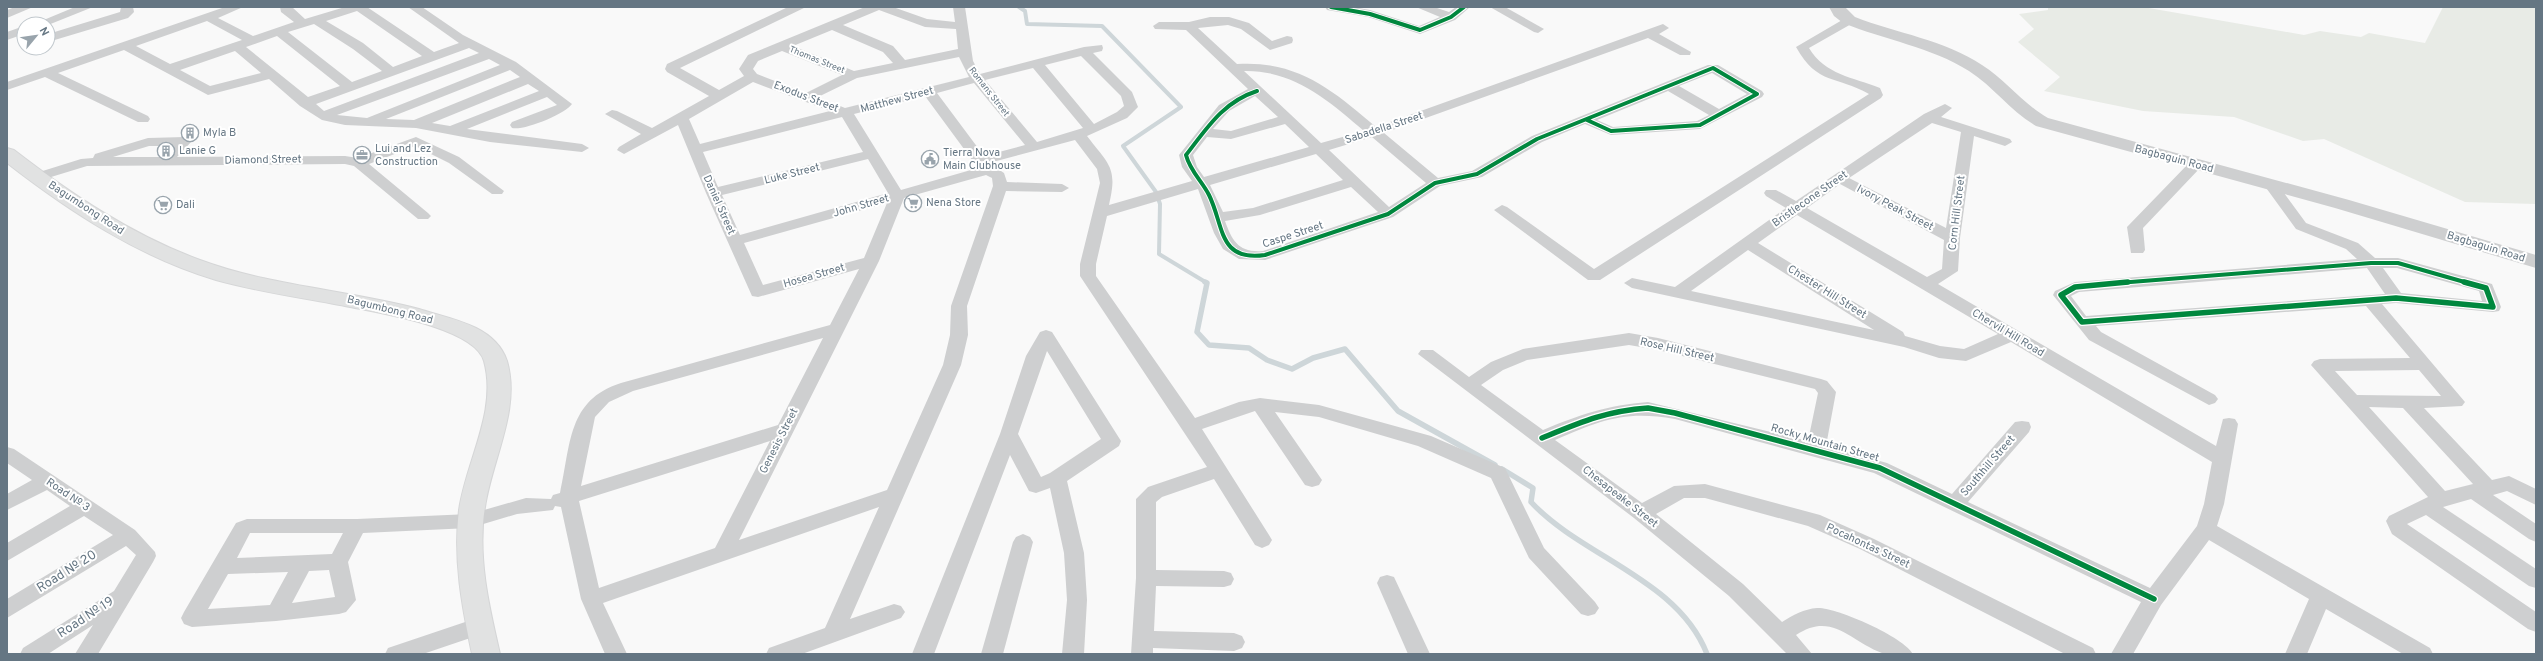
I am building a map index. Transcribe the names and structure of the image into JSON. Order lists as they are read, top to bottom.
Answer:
{
  "streets": {
    "main road": ["Bagumbong Road"],
    "street": [
      "Thomas Street",
      "Romans Street",
      "Exodus Street",
      "Matthew Street",
      "Sabadella Street",
      "Bagbaguin Road",
      "Diamond Street",
      "Luke Street",
      "Bristlecone Street",
      "Daniel Street",
      "John Street",
      "Ivory Peak Street",
      "Corn Hill Street",
      "Caspe Street",
      "Hosea Street",
      "Chester Hill Street",
      "Chervil Hill Road",
      "Rose Hill Street",
      "Genesis Street",
      "Rocky Mountain Street",
      "Southhill Street",
      "Road № 3",
      "Chesapeake Street",
      "Pocahontas Street",
      "Road № 20",
      "Road № 19"
    ]
  },
  "crossings": [
    ["Romans Street", "Matthew Street"],
    ["Romans Street", "John Street"],
    ["Exodus Street", "Matthew Street"],
    ["Exodus Street", "Luke Street"],
    ["Exodus Street", "John Street"],
    ["Matthew Street", "Daniel Street"],
    ["Matthew Street", "John Street"],
    ["Sabadella Street", "Caspe Street"],
    ["Diamond Street", "Bagumbong Road"],
    ["Luke Street", "Daniel Street"],
    ["Bristlecone Street", "Ivory Peak Street"],
    ["Bristlecone Street", "Chester Hill Street"],
    ["Bristlecone Street", "Chervil Hill Road"],
    ["Daniel Street", "John Street"],
    ["Daniel Street", "Hosea Street"],
    ["Ivory Peak Street", "Corn Hill Street"],
    ["Corn Hill Street", "Chervil Hill Road"],
    ["Rose Hill Street", "Rocky Mountain Street"],
    ["Rose Hill Street", "Chesapeake Street"],
    ["Rocky Mountain Street", "Southhill Street"],
    ["Rocky Mountain Street", "Chesapeake Street"],
    ["Road № 3", "Road № 20"],
    ["Road № 3", "Road № 19"],
    ["Chesapeake Street", "Pocahontas Street"]
  ],
  "places": {
    "building": ["Myla B", "Lanie G"],
    "office": ["Lui and Lez Construction"],
    "public building": ["Tierra Nova Main Clubhouse"],
    "supermarket": ["Nena Store", "Dali"]
  },
  "north": "top right"
}
